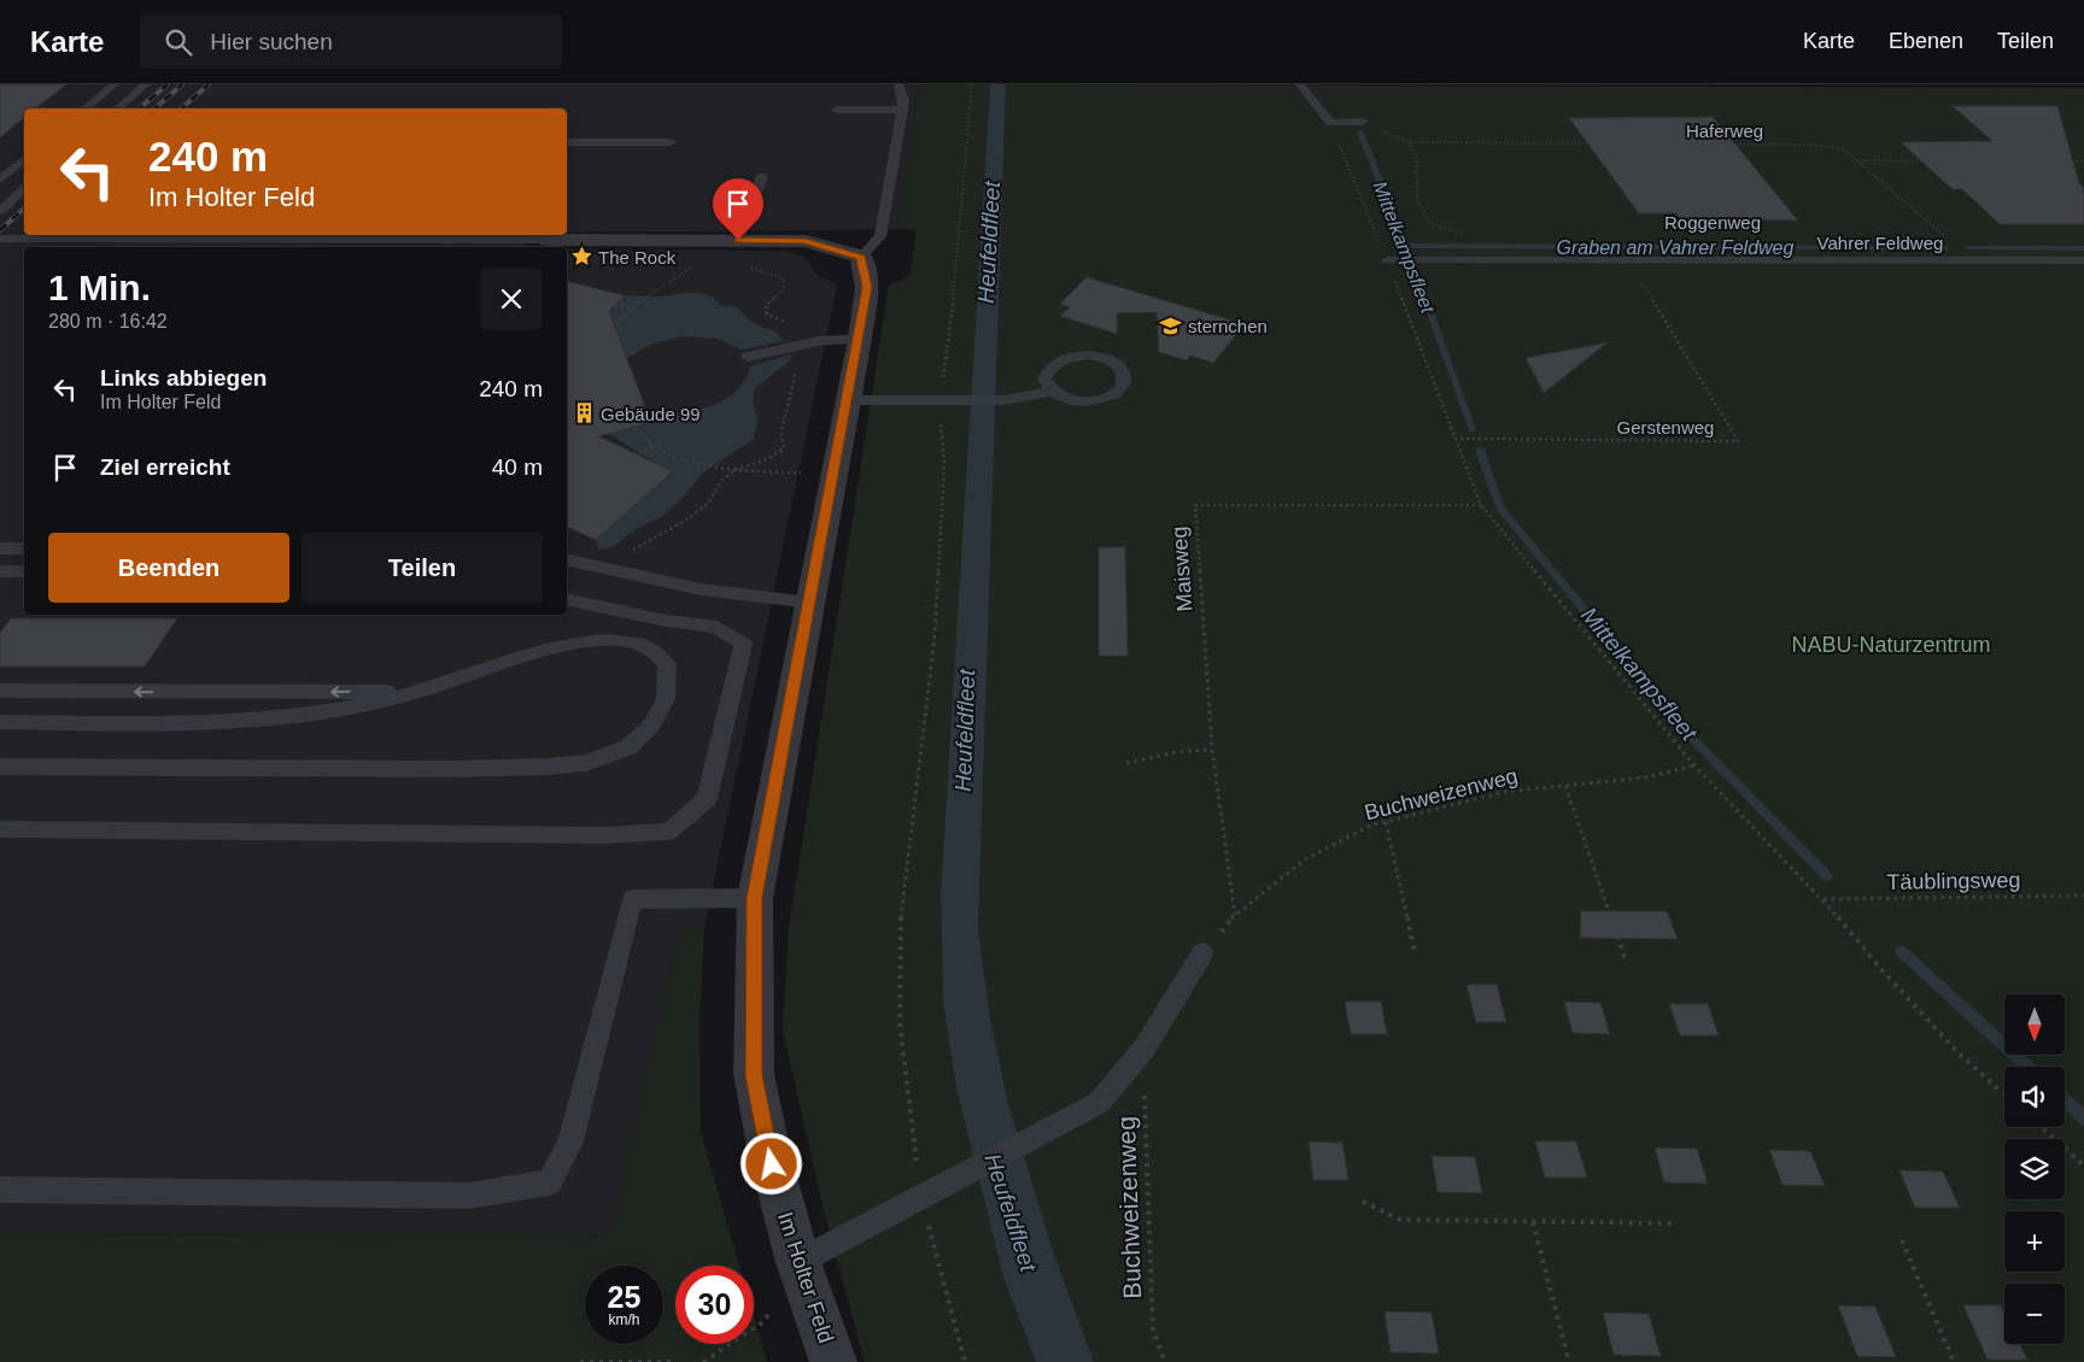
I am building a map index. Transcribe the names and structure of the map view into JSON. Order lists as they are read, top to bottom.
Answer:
{
  "streets": {
    "street": ["Im Holter Feld"],
    "lane": ["Vahrer Feldweg"],
    "path": [
      "Haferweg",
      "Gerstenweg",
      "Maisweg",
      "Buchweizenweg",
      "Täublingsweg"
    ]
  },
  "crossings": [
    ["Vahrer Feldweg", "Gerstenweg"],
    ["Maisweg", "Buchweizenweg"]
  ],
  "water": ["Heufeldfleet", "Mittelkampsfleet", "Graben am Vahrer Feldweg"],
  "parks": ["NABU-Naturzentrum"],
  "places": {
    "place": ["The Rock"],
    "school or university": ["sternchen"],
    "building": ["Gebäude 99"]
  },
  "north": "bottom",
  "page": {
    "header": "Karte",
    "search": "Hier suchen",
    "nav": ["Karte", "Ebenen", "Teilen"],
    "turn": ["240 m", "Im Holter Feld"],
    "heading": ["1 Min.", "280 m · 16:42"],
    "list": [
      {
        "name": "Links abbiegen",
        "note": "Im Holter Feld",
        "value": "240 m"
      },
      {
        "name": "Ziel erreicht",
        "value": "40 m"
      }
    ],
    "buttons": ["Beenden", "Teilen"],
    "map_buttons": ["+", "−"],
    "speed": "25 km/h",
    "limit": "30"
  }
}
